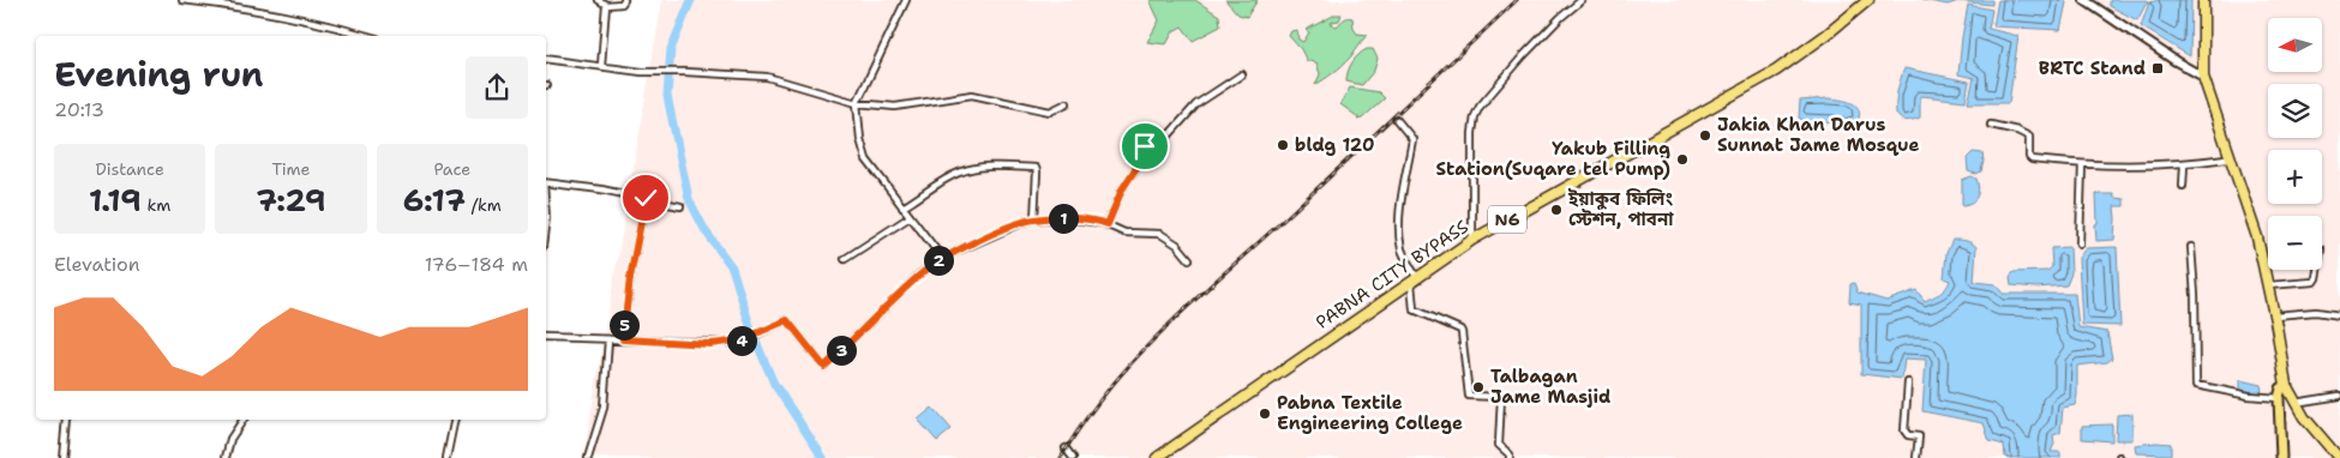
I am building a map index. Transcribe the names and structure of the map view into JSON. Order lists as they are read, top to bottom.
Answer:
{
  "streets": {
    "highway": ["N6", "PABNA CITY BYPASS"]
  },
  "places": {
    "transit": ["BRTC Stand"],
    "other": [
      "Jakia Khan Darus Sunnat Jame Mosque",
      "bldg 120",
      "Yakub Filling Station(Suqare tel Pump)",
      "ইয়াকুব ফিলিং স্টেশন, পাবনা",
      "Talbagan Jame Masjid",
      "Pabna Textile Engineering College"
    ]
  },
  "north": "left",
  "page": {
    "map_buttons": ["+", "−"],
    "heading": ["Evening run", "20:13"],
    "stats": [
      ["Distance", "1.19 km"],
      ["Time", "7:29"],
      ["Pace", "6:17 /km"]
    ],
    "pins": [
      "1",
      "2",
      "5",
      "4",
      "3"
    ],
    "chart": ["Elevation", "176–184 m"]
  }
}
